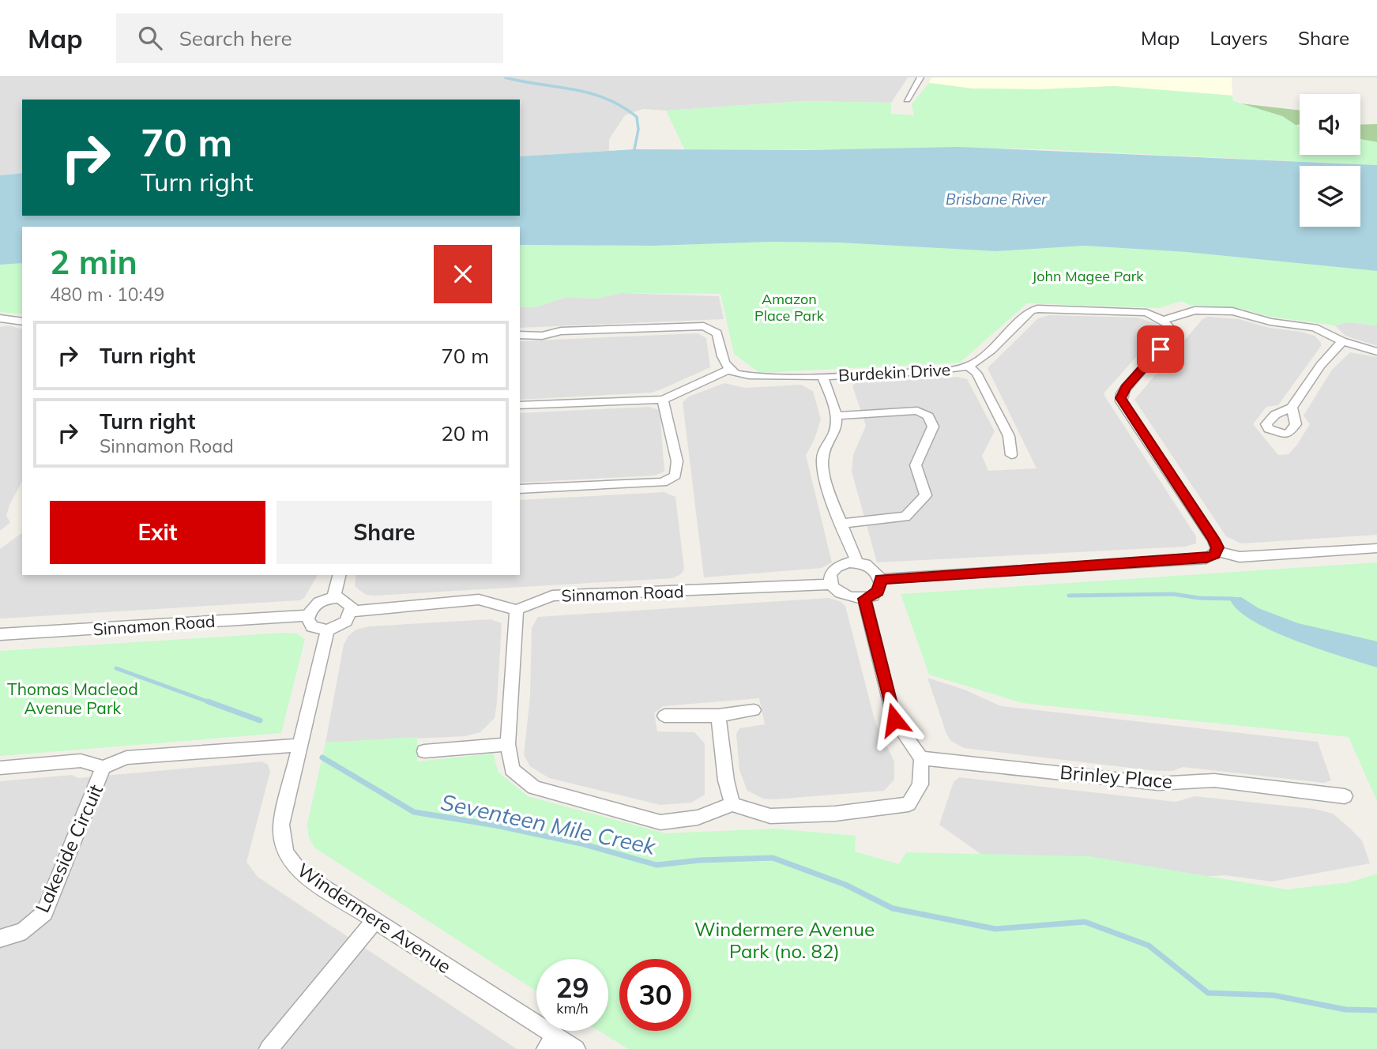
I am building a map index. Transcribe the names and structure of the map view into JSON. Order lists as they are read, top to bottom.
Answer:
{
  "streets": {
    "street": [
      "Burdekin Drive",
      "Sinnamon Road",
      "Brinley Place",
      "Lakeside Circuit",
      "Windermere Avenue"
    ]
  },
  "crossings": [
    ["Sinnamon Road", "Windermere Avenue"],
    ["Lakeside Circuit", "Windermere Avenue"]
  ],
  "water": ["Brisbane River", "Seventeen Mile Creek"],
  "parks": [
    "John Magee Park",
    "Amazon Place Park",
    "Thomas Macleod Avenue Park",
    "Windermere Avenue Park (no. 82)"
  ],
  "page": {
    "header": "Map",
    "search": "Search here",
    "nav": ["Map", "Layers", "Share"],
    "turn": ["70 m", "Turn right"],
    "heading": ["2 min", "480 m · 10:49"],
    "list": [
      {
        "name": "Turn right",
        "value": "70 m"
      },
      {
        "name": "Turn right",
        "note": "Sinnamon Road",
        "value": "20 m"
      }
    ],
    "buttons": ["Exit", "Share"],
    "speed": "29 km/h",
    "limit": "30"
  }
}
